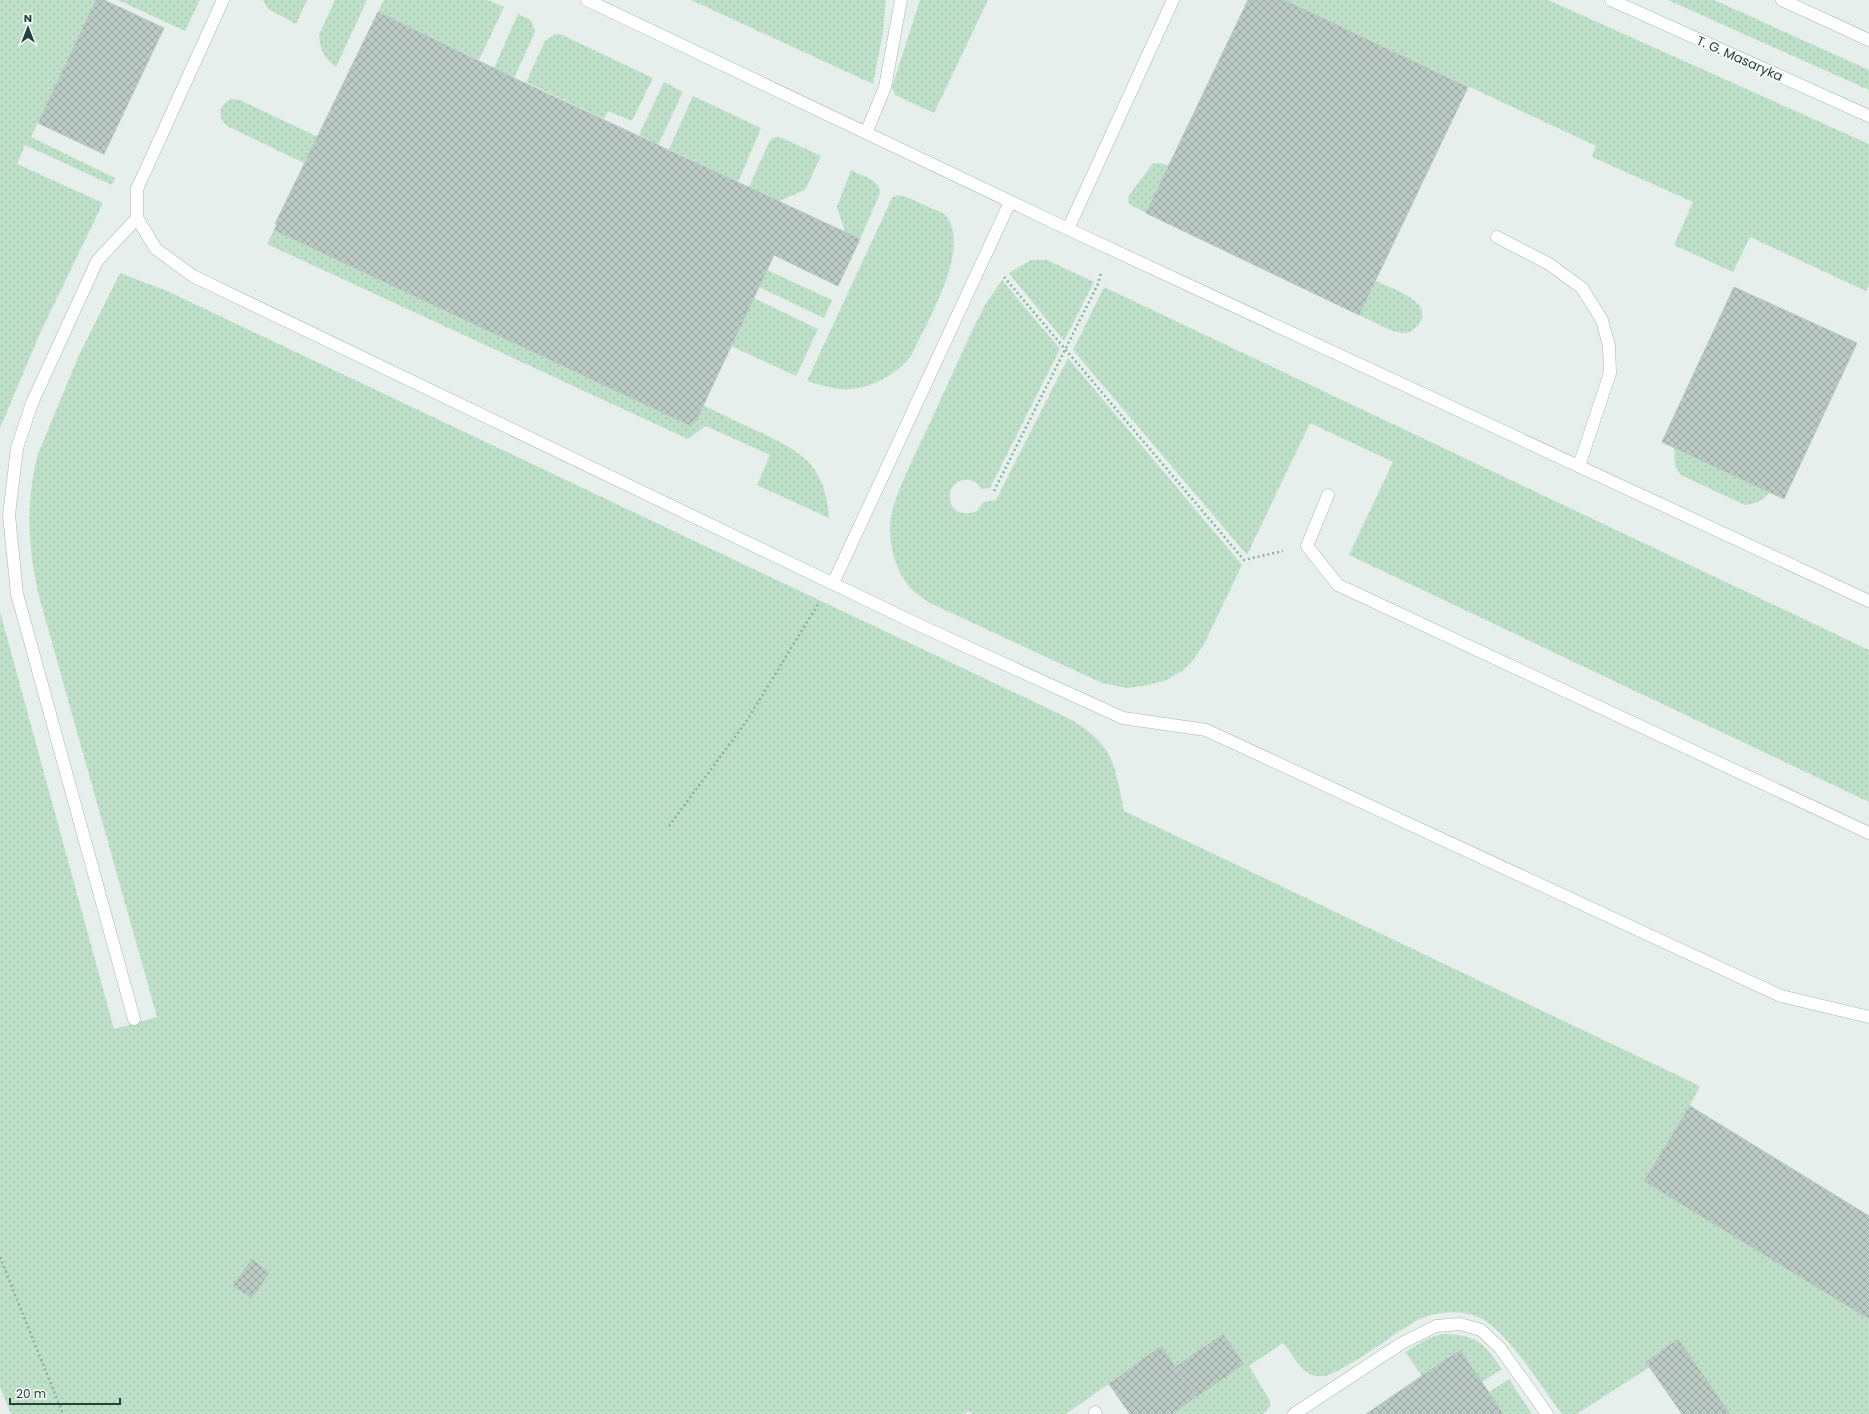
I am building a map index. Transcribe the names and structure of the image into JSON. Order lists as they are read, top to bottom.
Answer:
{
  "streets": {
    "street": ["T. G. Masaryka"]
  },
  "scale_bar": "20 m",
  "north": "top"
}
